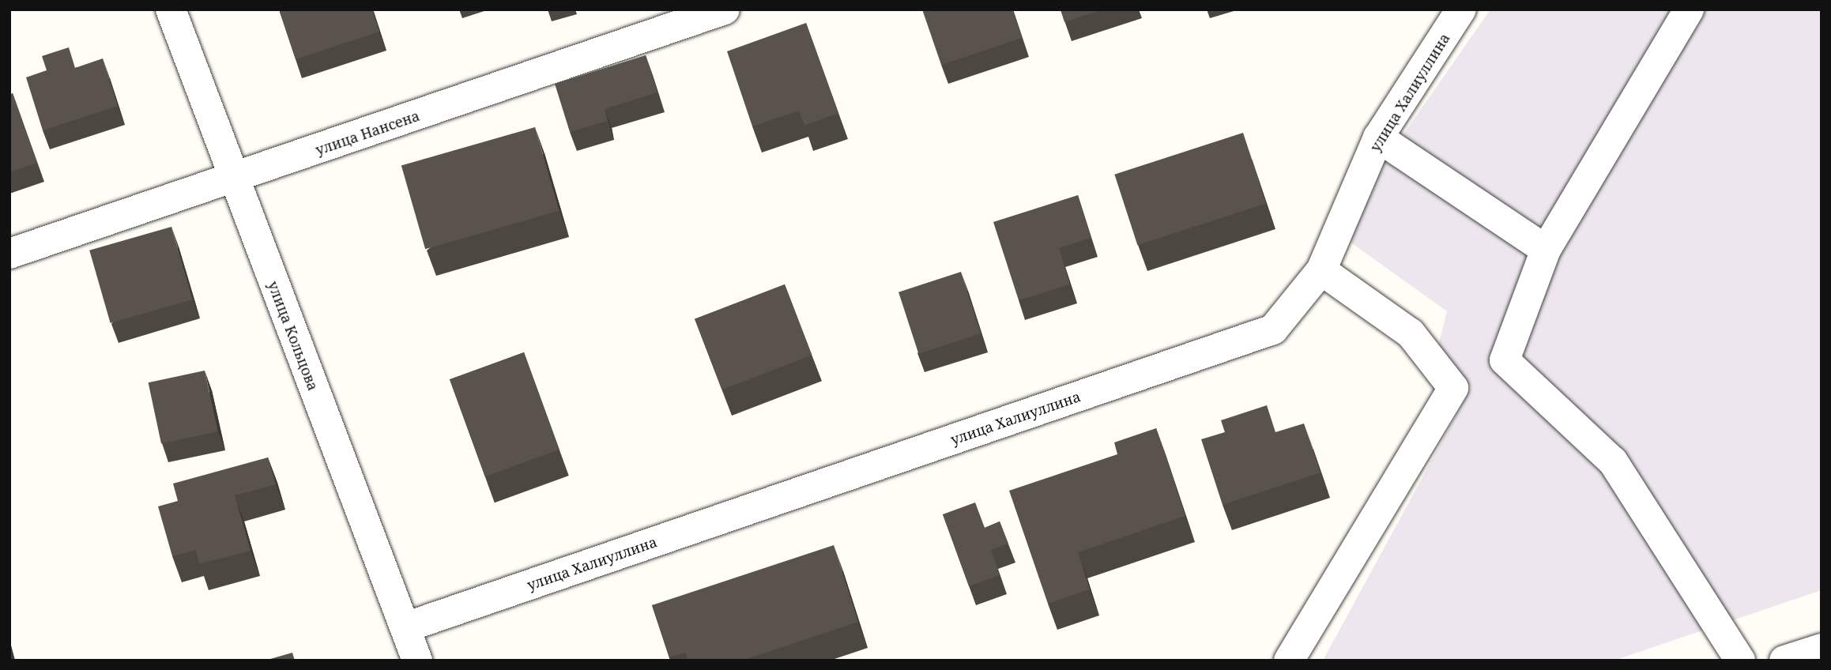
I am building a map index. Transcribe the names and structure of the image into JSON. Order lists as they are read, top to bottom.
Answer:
{
  "streets": {
    "street": ["улица Халиуллина", "улица Нансена", "улица Кольцова"]
  },
  "crossings": [
    ["улица Халиуллина", "улица Кольцова"],
    ["улица Нансена", "улица Кольцова"]
  ]
}
